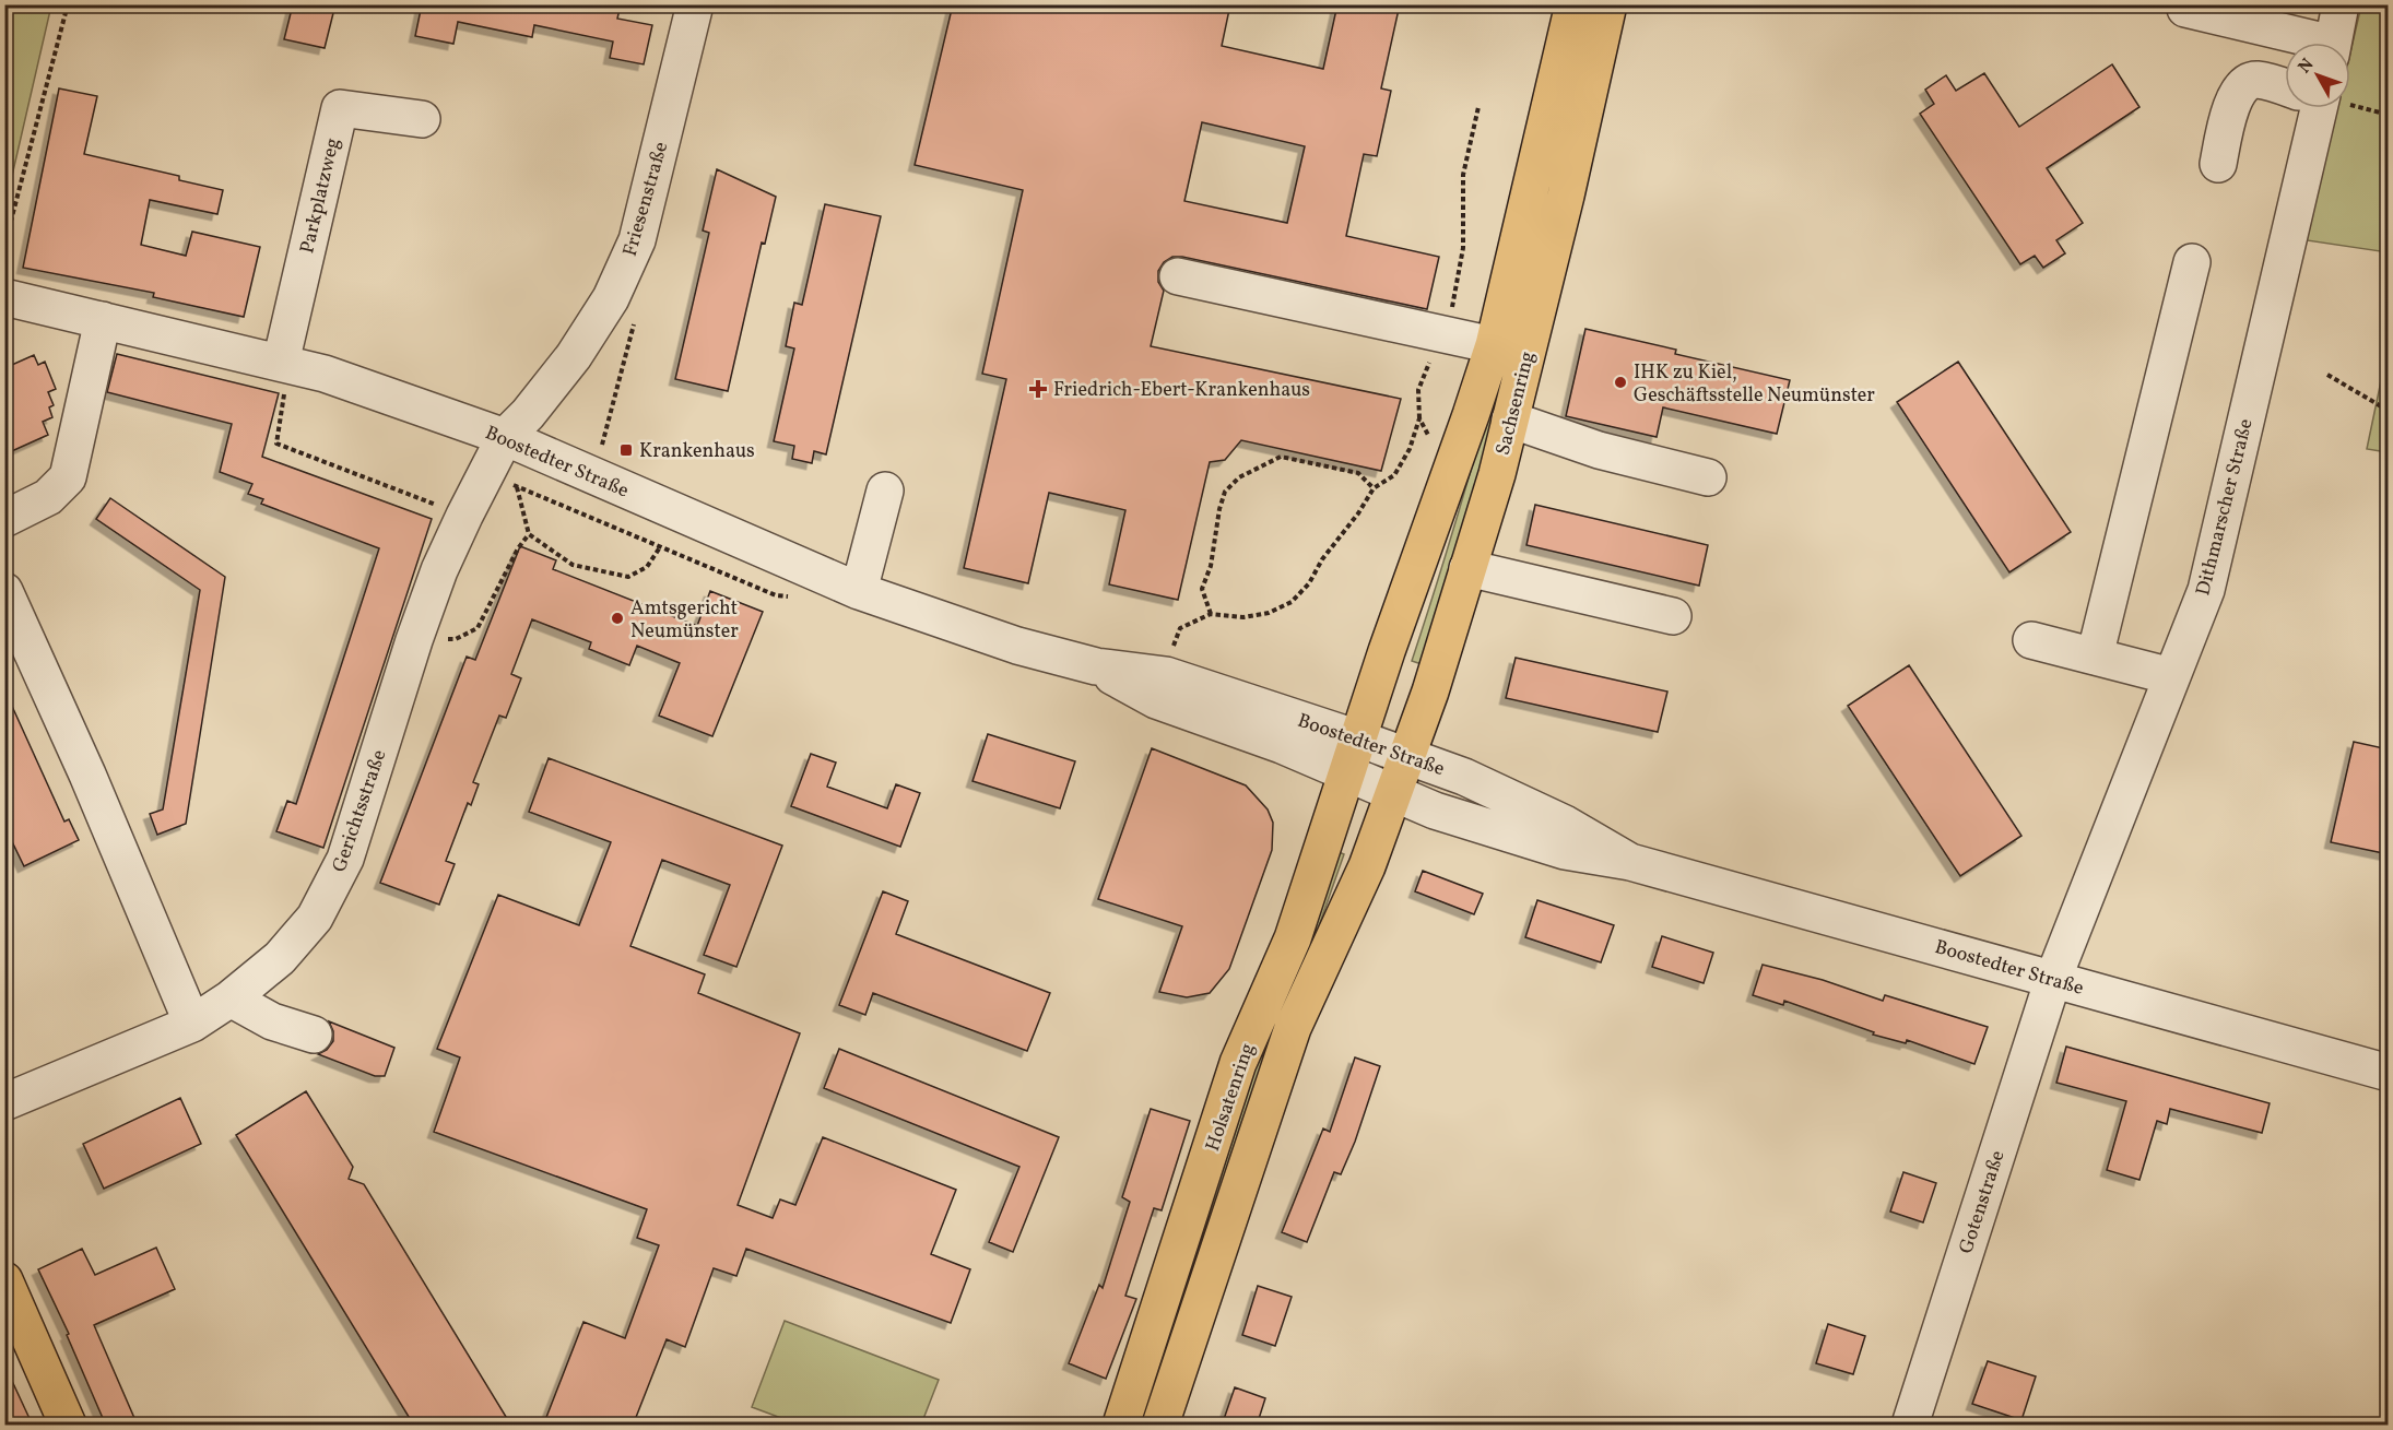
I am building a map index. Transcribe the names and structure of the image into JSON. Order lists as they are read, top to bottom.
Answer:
{
  "streets": {
    "main road": ["Sachsenring", "Holsatenring"],
    "street": [
      "Parkplatzweg",
      "Friesenstraße",
      "Boostedter Straße",
      "Dithmarscher Straße",
      "Gerichtsstraße",
      "Gotenstraße"
    ]
  },
  "crossings": [
    ["Parkplatzweg", "Boostedter Straße"],
    ["Friesenstraße", "Boostedter Straße"],
    ["Friesenstraße", "Gerichtsstraße"],
    ["Sachsenring", "Boostedter Straße"],
    ["Sachsenring", "Holsatenring"],
    ["Boostedter Straße", "Dithmarscher Straße"],
    ["Boostedter Straße", "Gerichtsstraße"],
    ["Boostedter Straße", "Holsatenring"],
    ["Boostedter Straße", "Gotenstraße"],
    ["Dithmarscher Straße", "Gotenstraße"]
  ],
  "places": {
    "other": ["IHK zu Kiel, Geschäftsstelle Neumünster", "Amtsgericht Neumünster"],
    "health": ["Friedrich-Ebert-Krankenhaus"],
    "transit": ["Krankenhaus"]
  },
  "north": "top left"
}
